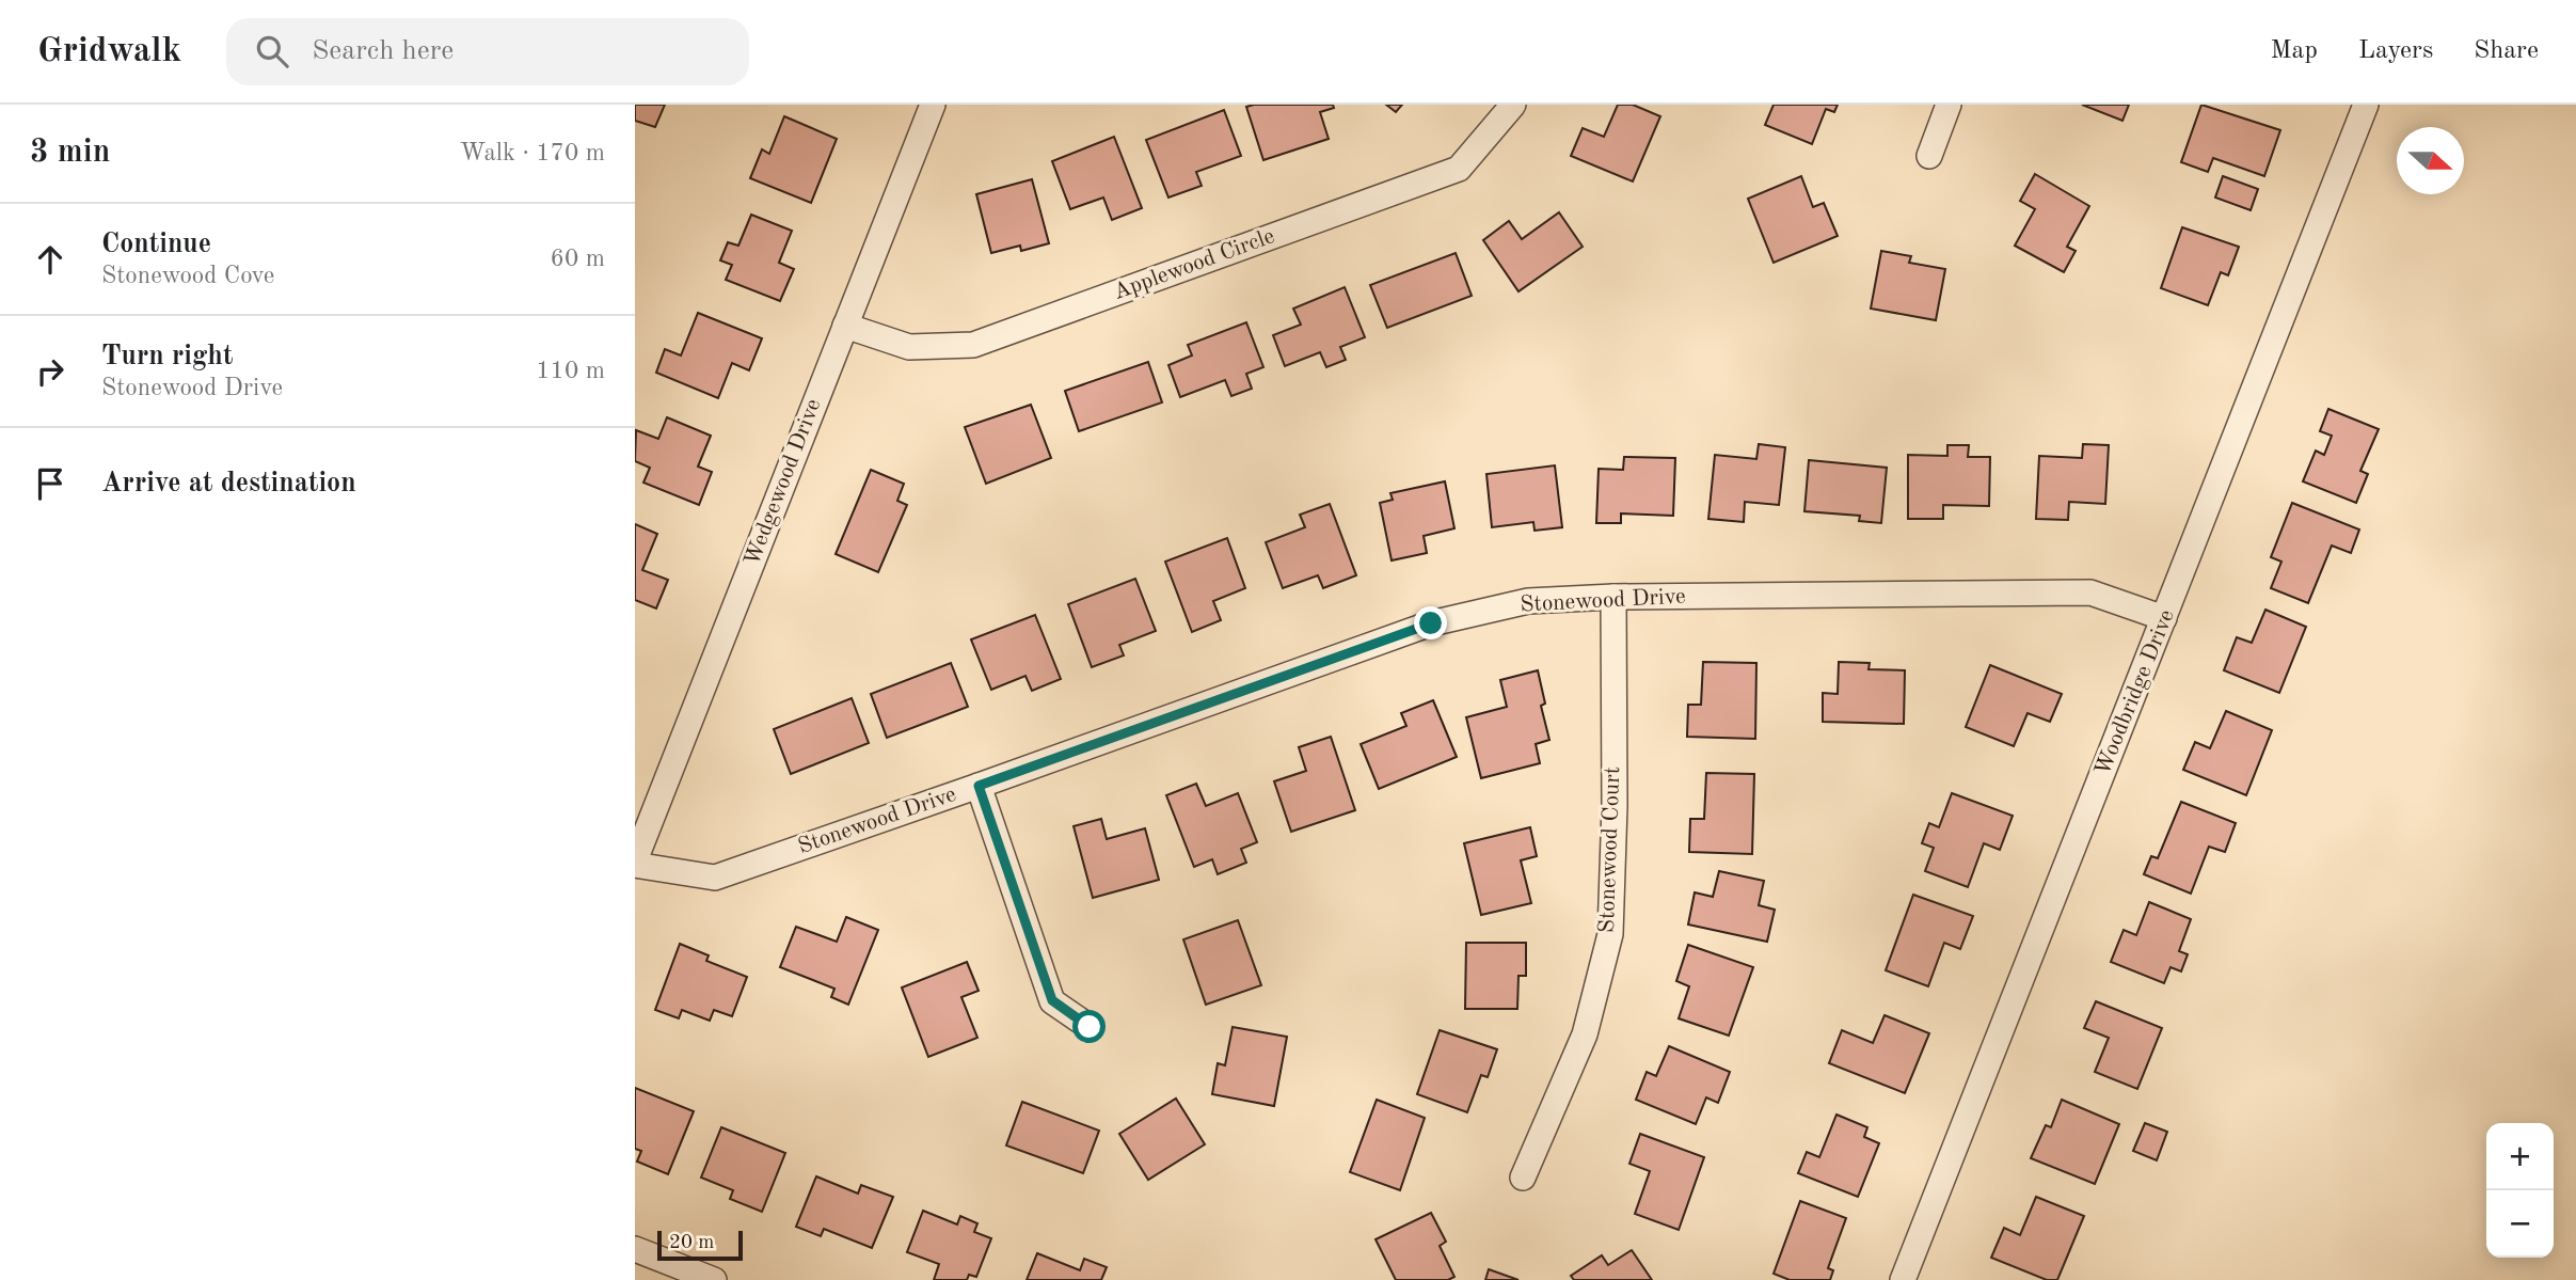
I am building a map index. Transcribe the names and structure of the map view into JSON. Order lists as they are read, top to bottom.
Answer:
{
  "streets": {
    "street": [
      "Applewood Circle",
      "Wedgewood Drive",
      "Stonewood Drive",
      "Woodbridge Drive",
      "Stonewood Court"
    ]
  },
  "crossings": [
    ["Applewood Circle", "Wedgewood Drive"],
    ["Wedgewood Drive", "Stonewood Drive"],
    ["Stonewood Drive", "Woodbridge Drive"],
    ["Stonewood Drive", "Stonewood Court"]
  ],
  "scale_bar": "20 m",
  "north": "right",
  "page": {
    "header": "Gridwalk",
    "search": "Search here",
    "nav": ["Map", "Layers", "Share"],
    "heading": ["3 min", "Walk · 170 m"],
    "list": [
      ["Continue", "Stonewood Cove", "60 m"],
      ["Turn right", "Stonewood Drive", "110 m"],
      "Arrive at destination"
    ],
    "map_buttons": ["+", "−"],
    "scale": "20 m"
  }
}
